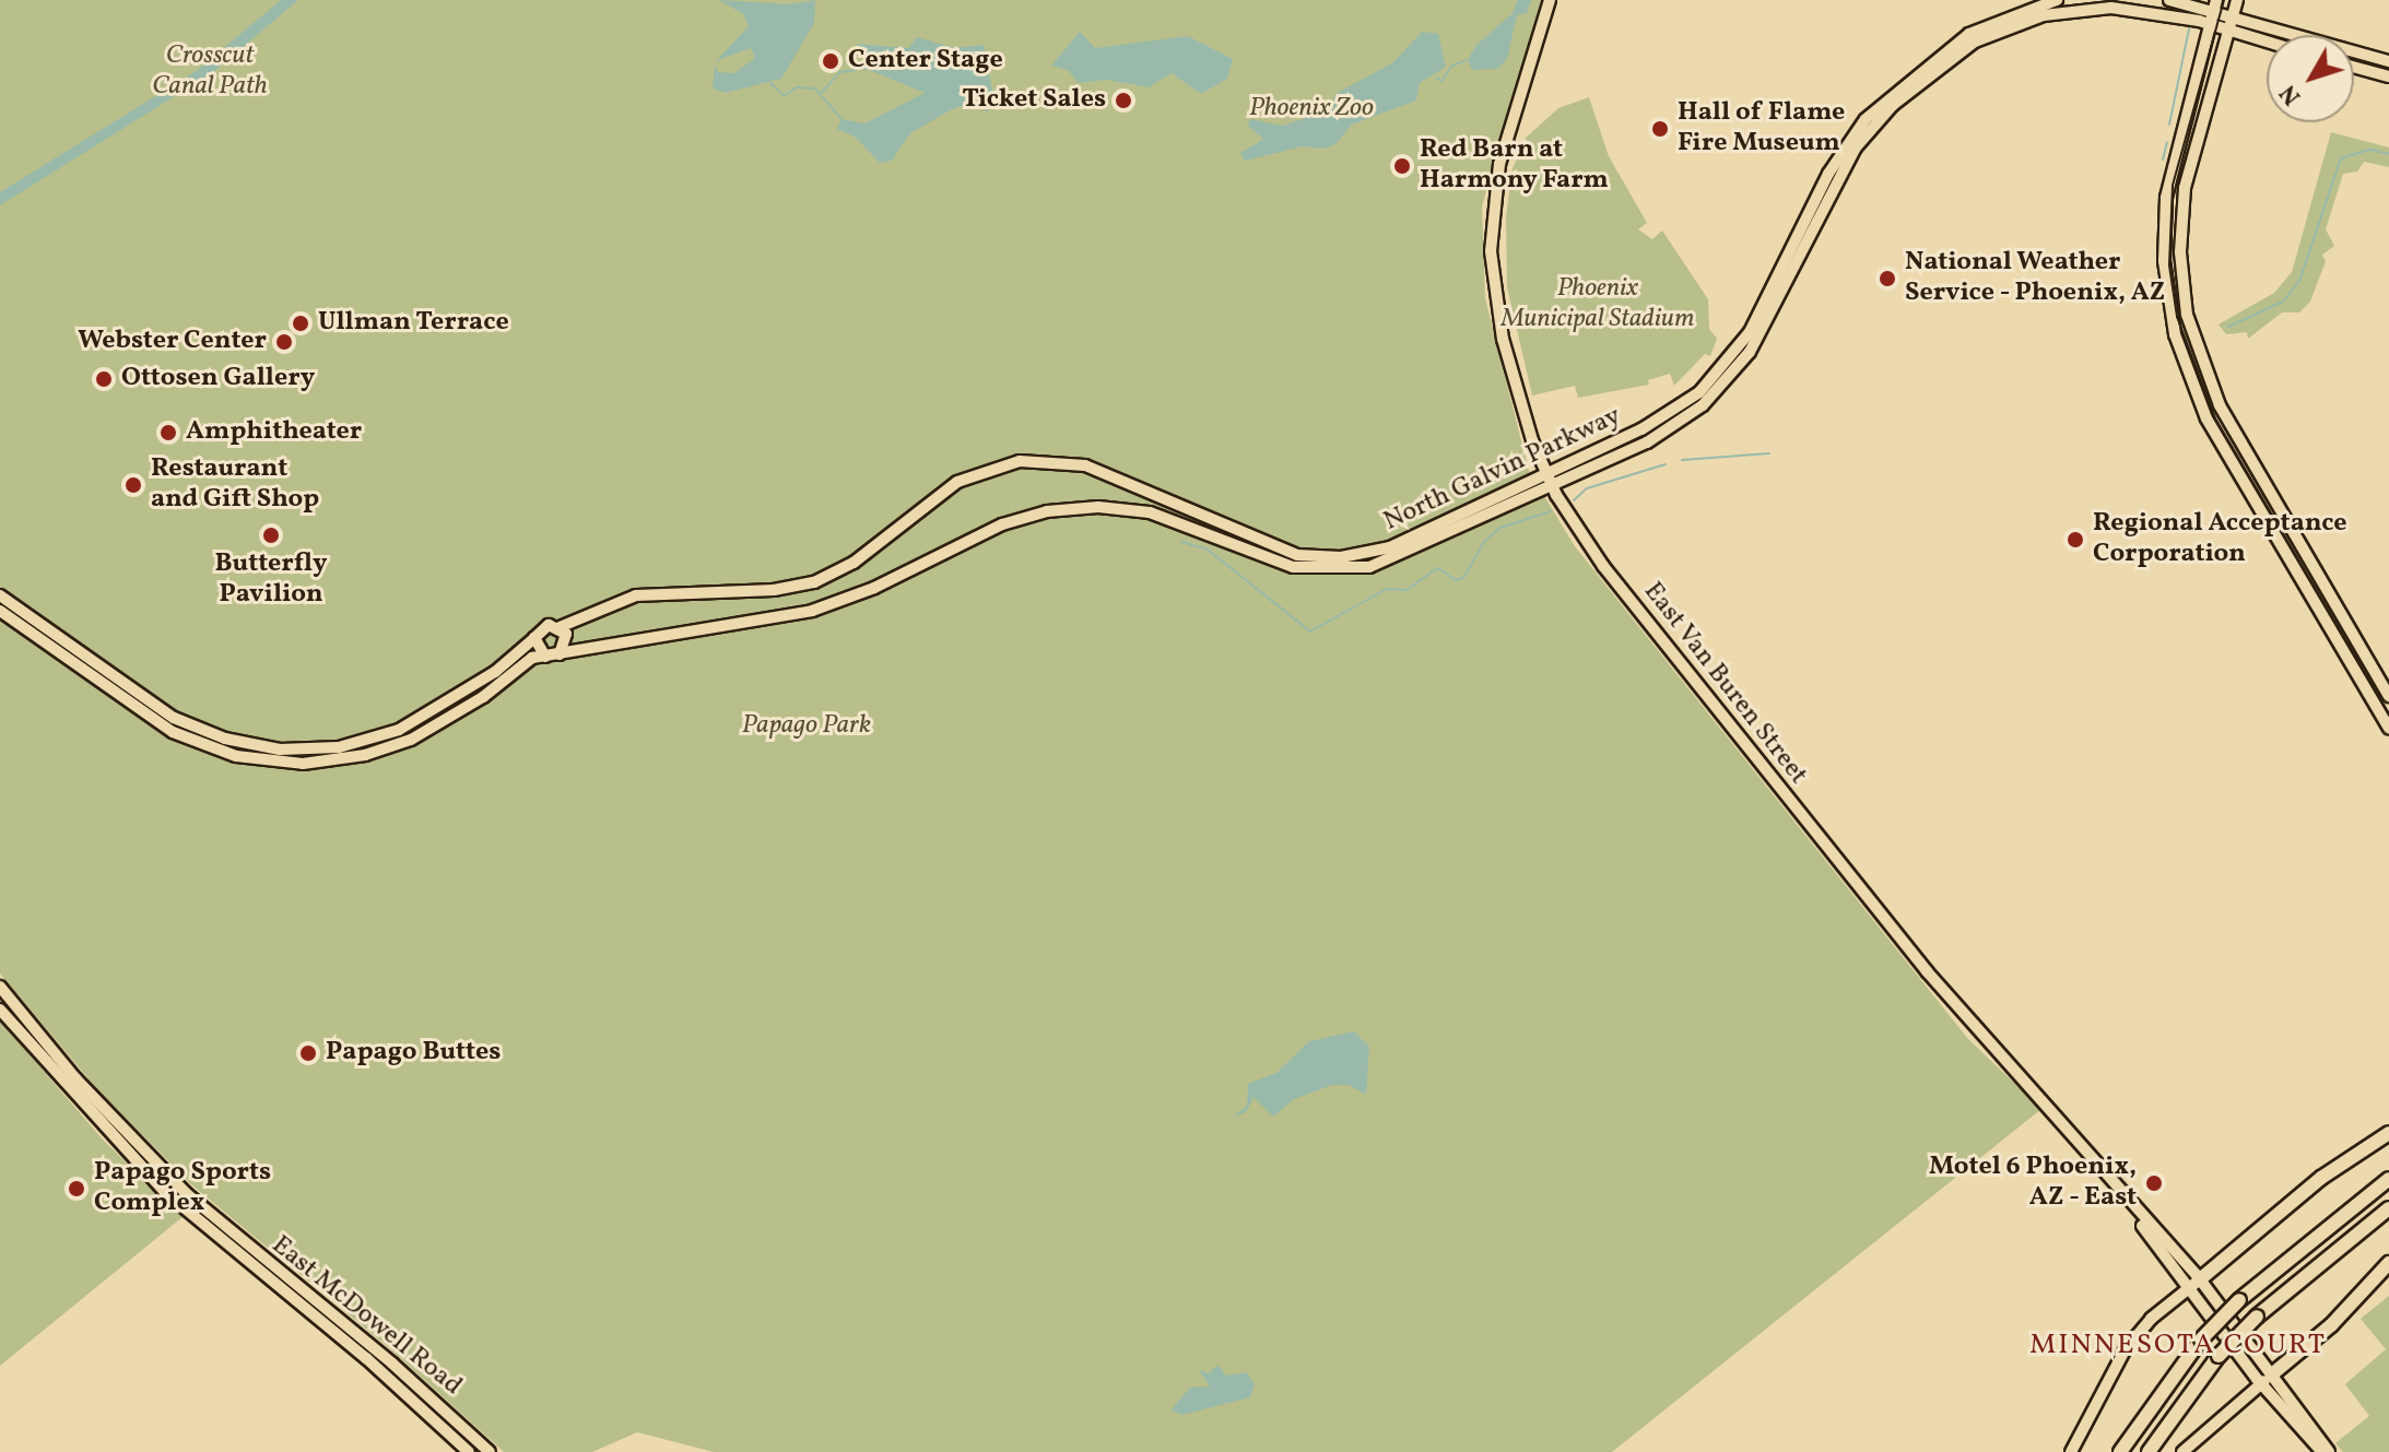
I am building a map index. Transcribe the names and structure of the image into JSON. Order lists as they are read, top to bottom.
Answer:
{
  "streets": {
    "main road": ["North Galvin Parkway", "East Van Buren Street", "East McDowell Road"]
  },
  "crossings": [
    ["North Galvin Parkway", "East Van Buren Street"]
  ],
  "districts": ["MINNESOTA COURT"],
  "parks": [
    "Crosscut Canal Path",
    "Phoenix Zoo",
    "Phoenix Municipal Stadium",
    "Papago Park"
  ],
  "places": [
    "Center Stage",
    "Ticket Sales",
    "Hall of Flame Fire Museum",
    "Red Barn at Harmony Farm",
    "National Weather Service - Phoenix, AZ",
    "Ullman Terrace",
    "Webster Center",
    "Ottosen Gallery",
    "Amphitheater",
    "Restaurant and Gift Shop",
    "Butterfly Pavilion",
    "Regional Acceptance Corporation",
    "Papago Buttes",
    "Motel 6 Phoenix, AZ - East",
    "Papago Sports Complex"
  ],
  "north": "bottom left"
}
